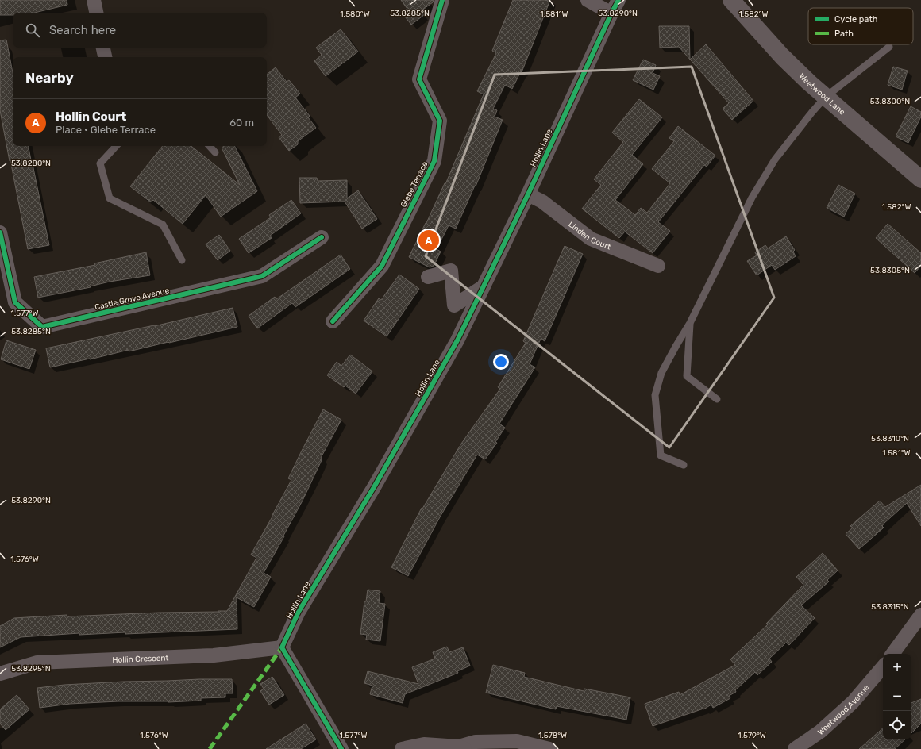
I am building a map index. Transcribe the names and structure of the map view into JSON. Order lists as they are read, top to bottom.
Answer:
{
  "streets": {
    "street": [
      "Weetwood Lane",
      "Hollin Lane",
      "Glebe Terrace",
      "Linden Court",
      "Castle Grove Avenue",
      "Hollin Crescent",
      "Weetwood Avenue"
    ]
  },
  "crossings": [
    ["Hollin Lane", "Linden Court"],
    ["Hollin Lane", "Hollin Crescent"]
  ],
  "legend": ["Cycle path", "Path"],
  "page": {
    "search": "Search here",
    "heading": "Nearby",
    "list": [
      {
        "mark": "A",
        "name": "Hollin Court",
        "note": "Place · Glebe Terrace",
        "value": "60 m"
      }
    ],
    "pins": "A",
    "map_buttons": ["+", "−"]
  },
  "coordinates": [
    "53.8285°N",
    "53.8290°N",
    "1.580°W",
    "1.582°W",
    "1.581°W",
    "53.8300°N",
    "53.8280°N",
    "53.8305°N",
    "1.577°W",
    "53.8310°N",
    "1.576°W",
    "53.8315°N",
    "53.8295°N",
    "1.578°W",
    "1.579°W"
  ]
}
